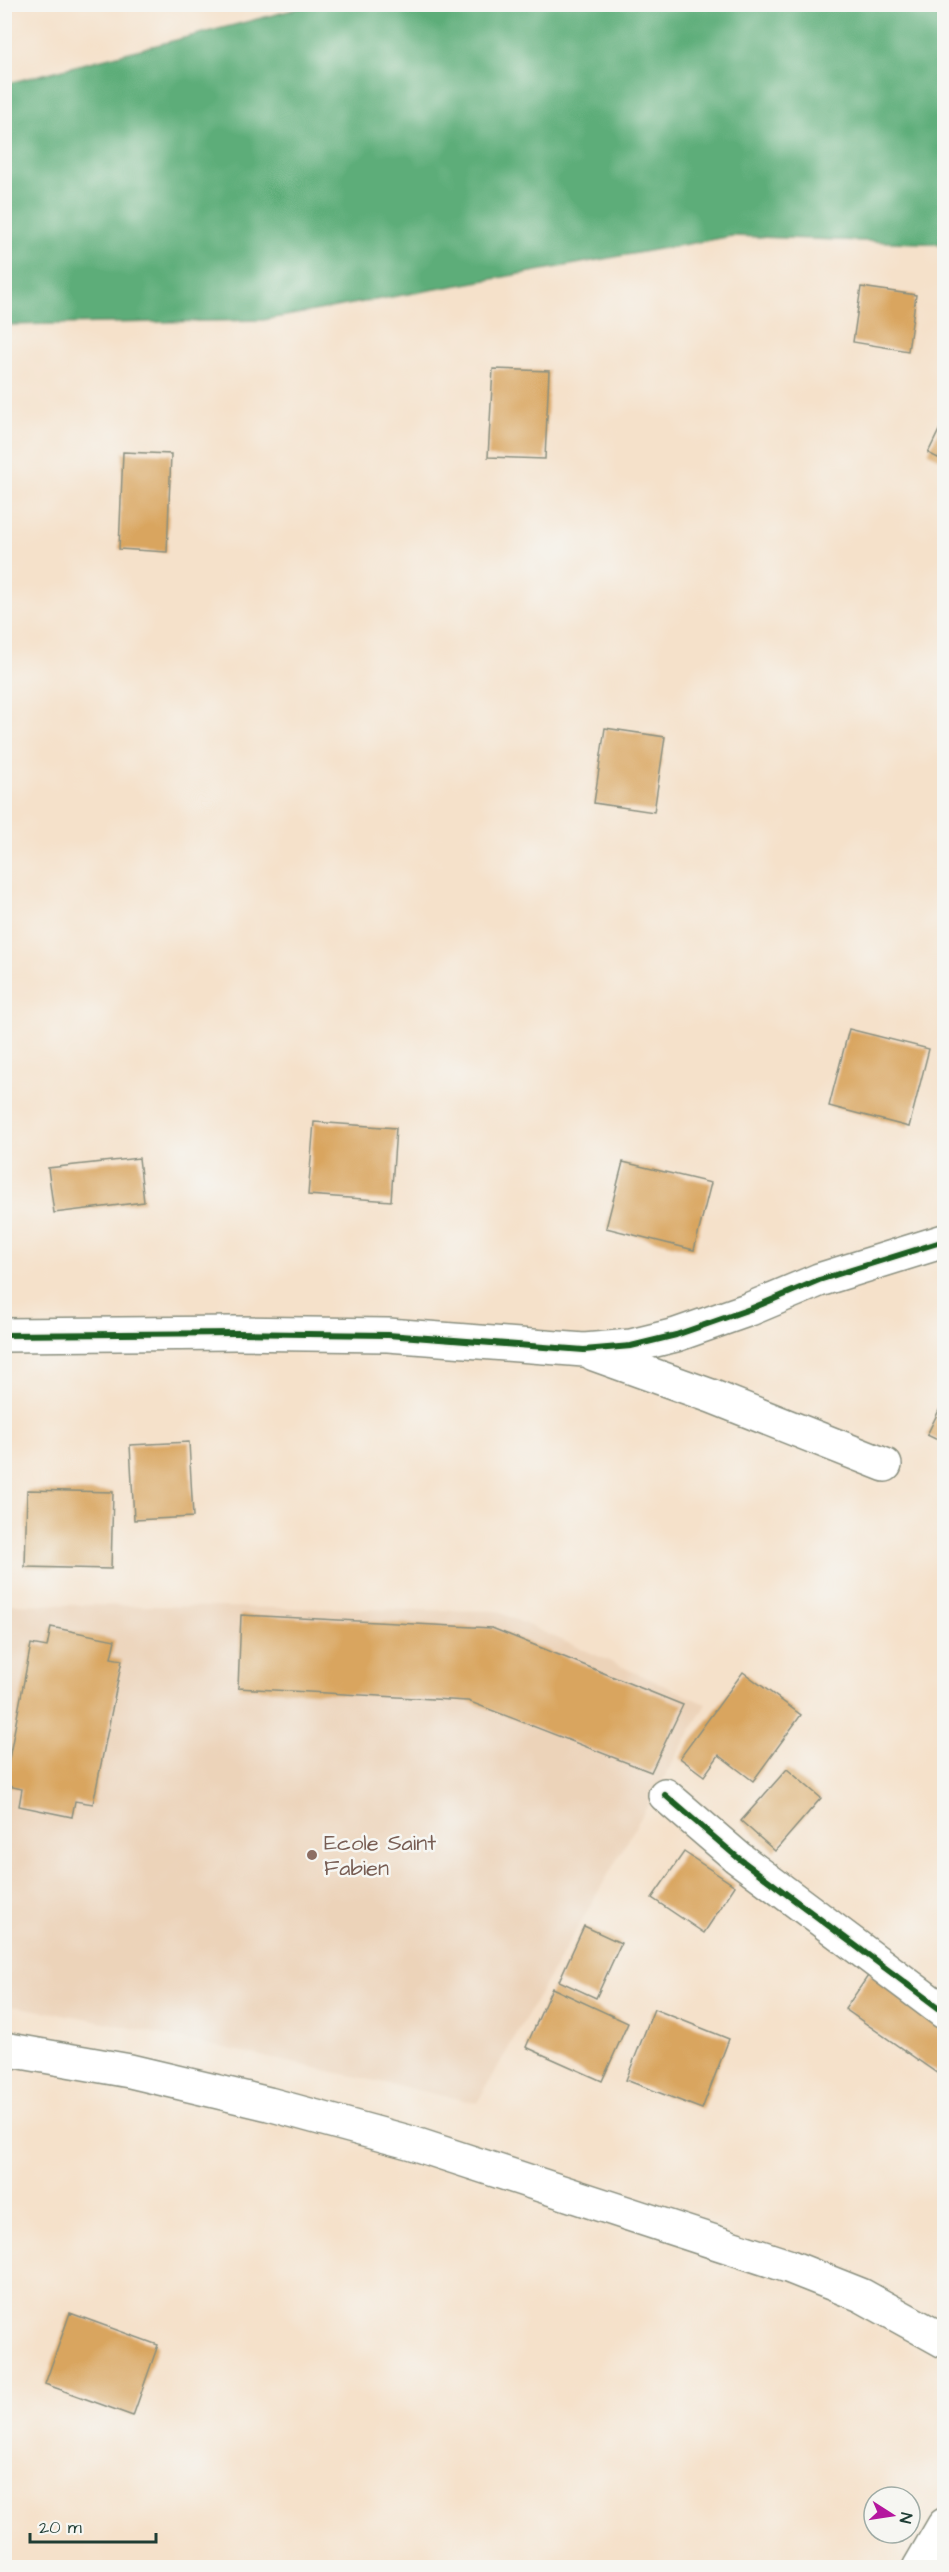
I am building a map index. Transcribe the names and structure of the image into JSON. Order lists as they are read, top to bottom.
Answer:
{
  "places": ["Ecole Saint Fabien"],
  "scale_bar": "20 m",
  "north": "right"
}
